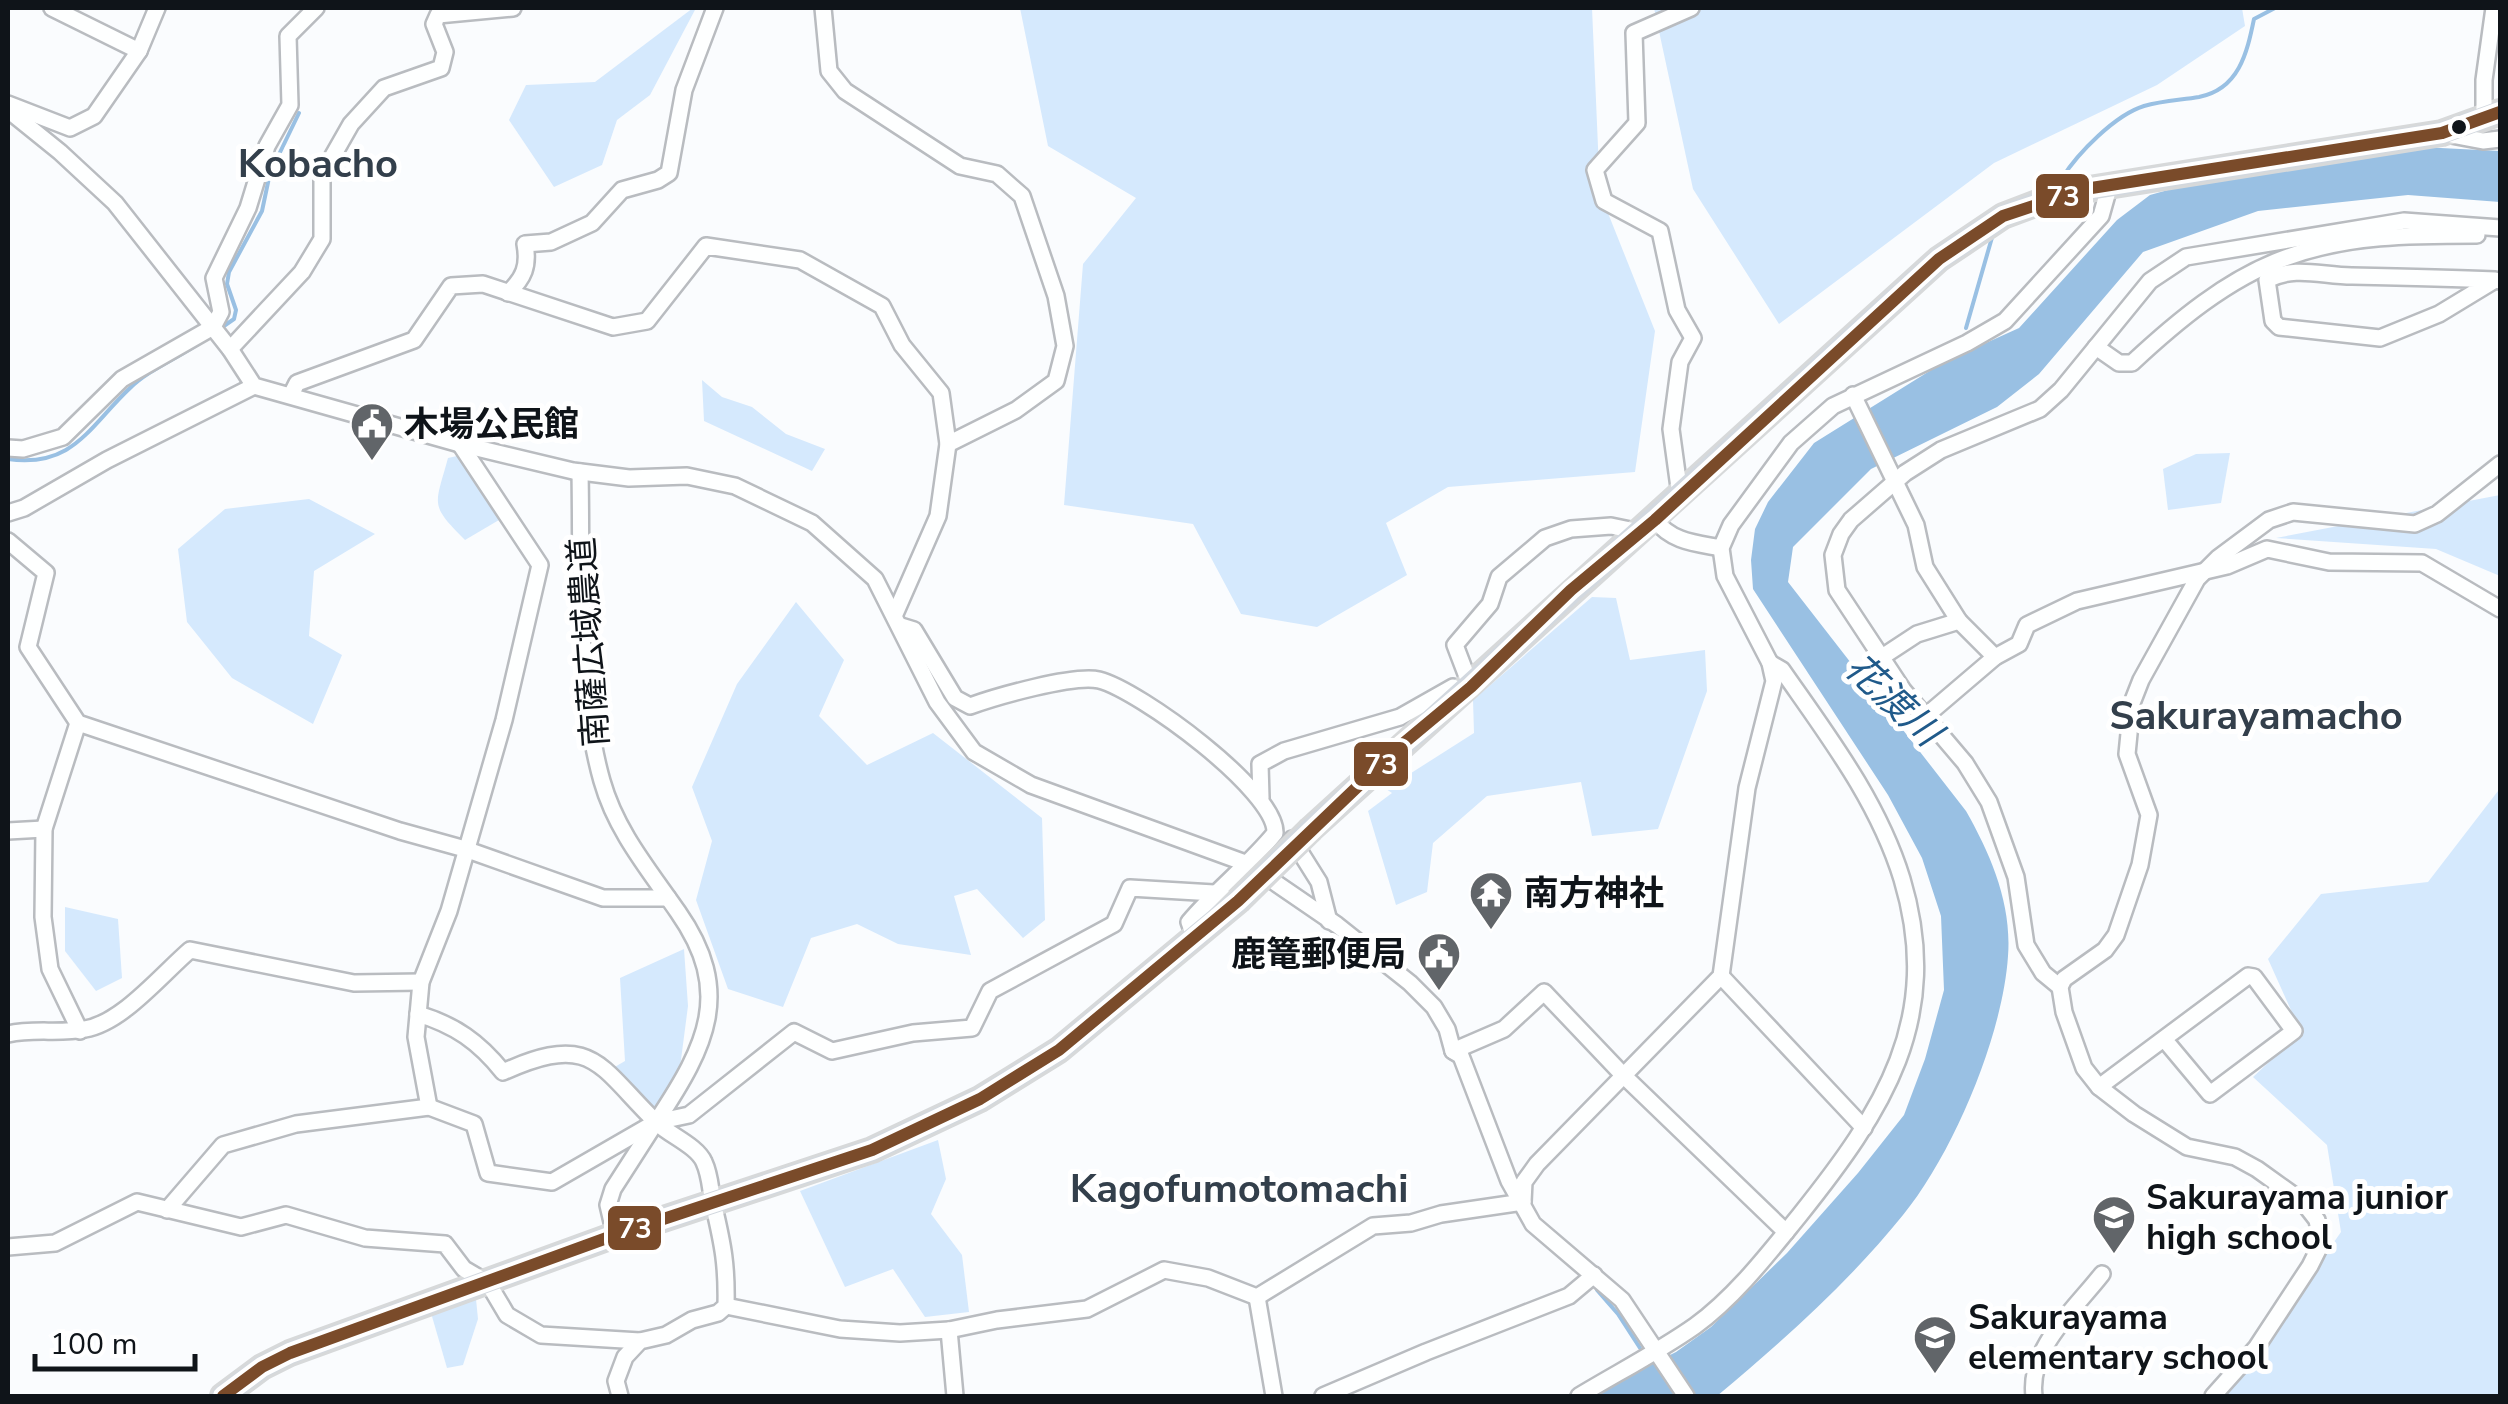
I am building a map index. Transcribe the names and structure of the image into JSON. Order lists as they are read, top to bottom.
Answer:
{
  "streets": {
    "street": ["南薩広域農道"]
  },
  "districts": ["Kobacho", "Sakurayamacho", "Kagofumotomachi"],
  "water": ["花渡川"],
  "places": {
    "public building": ["木場公民館", "鹿篭郵便局"],
    "temple": ["南方神社"],
    "school or university": ["Sakurayama junior high school", "Sakurayama elementary school"]
  },
  "lines": ["transit line 73"],
  "scale_bar": "100 m"
}
